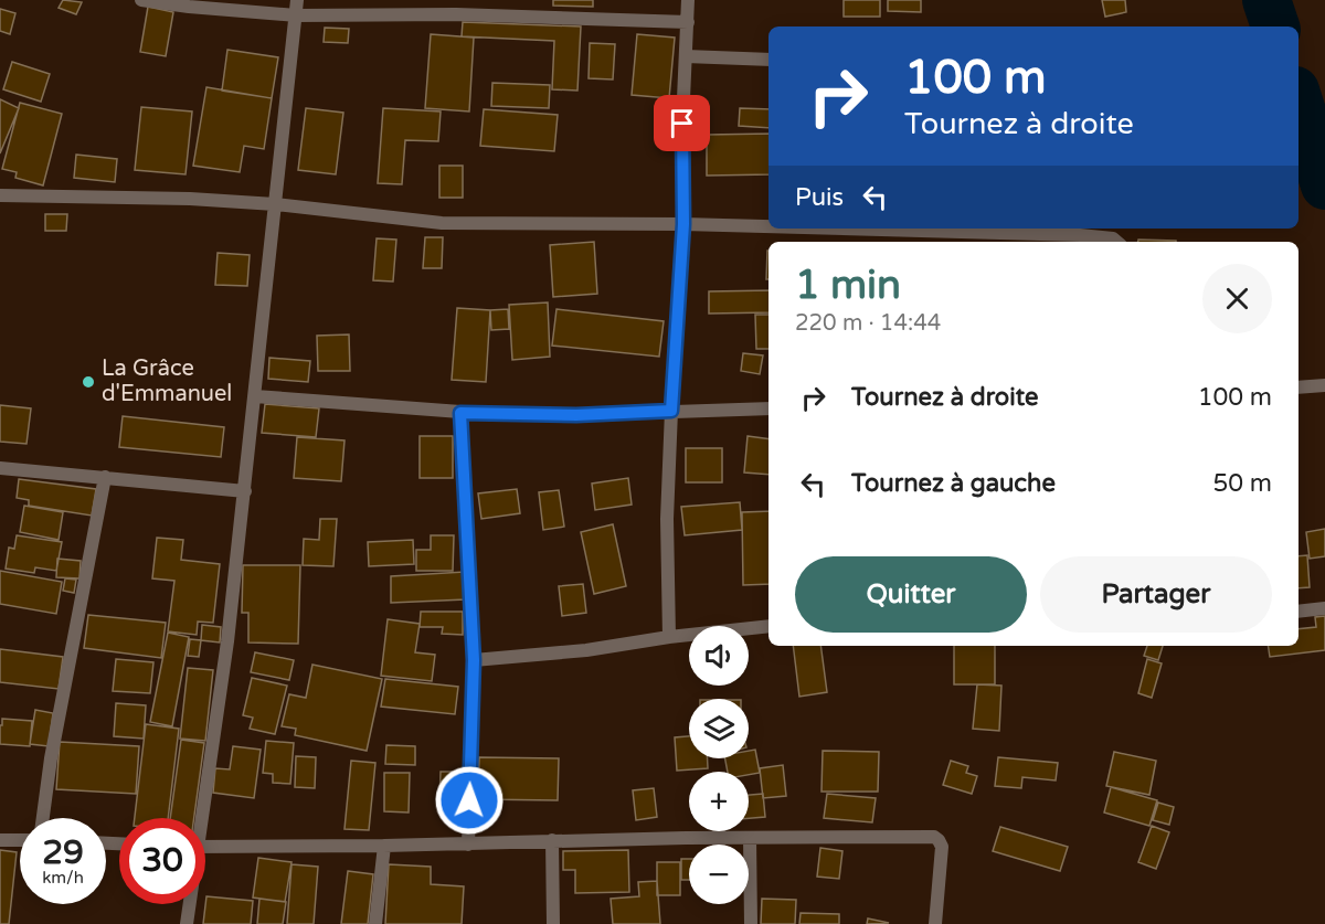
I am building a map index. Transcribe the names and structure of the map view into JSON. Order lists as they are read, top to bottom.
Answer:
{
  "places": ["La Grâce d'Emmanuel"],
  "page": {
    "turn": ["100 m", "Tournez à droite"],
    "then": "Puis",
    "heading": ["1 min", "220 m · 14:44"],
    "list": [
      {
        "name": "Tournez à droite",
        "value": "100 m"
      },
      {
        "name": "Tournez à gauche",
        "value": "50 m"
      }
    ],
    "buttons": ["Quitter", "Partager"],
    "map_buttons": ["+", "−"],
    "speed": "29 km/h",
    "limit": "30"
  }
}
